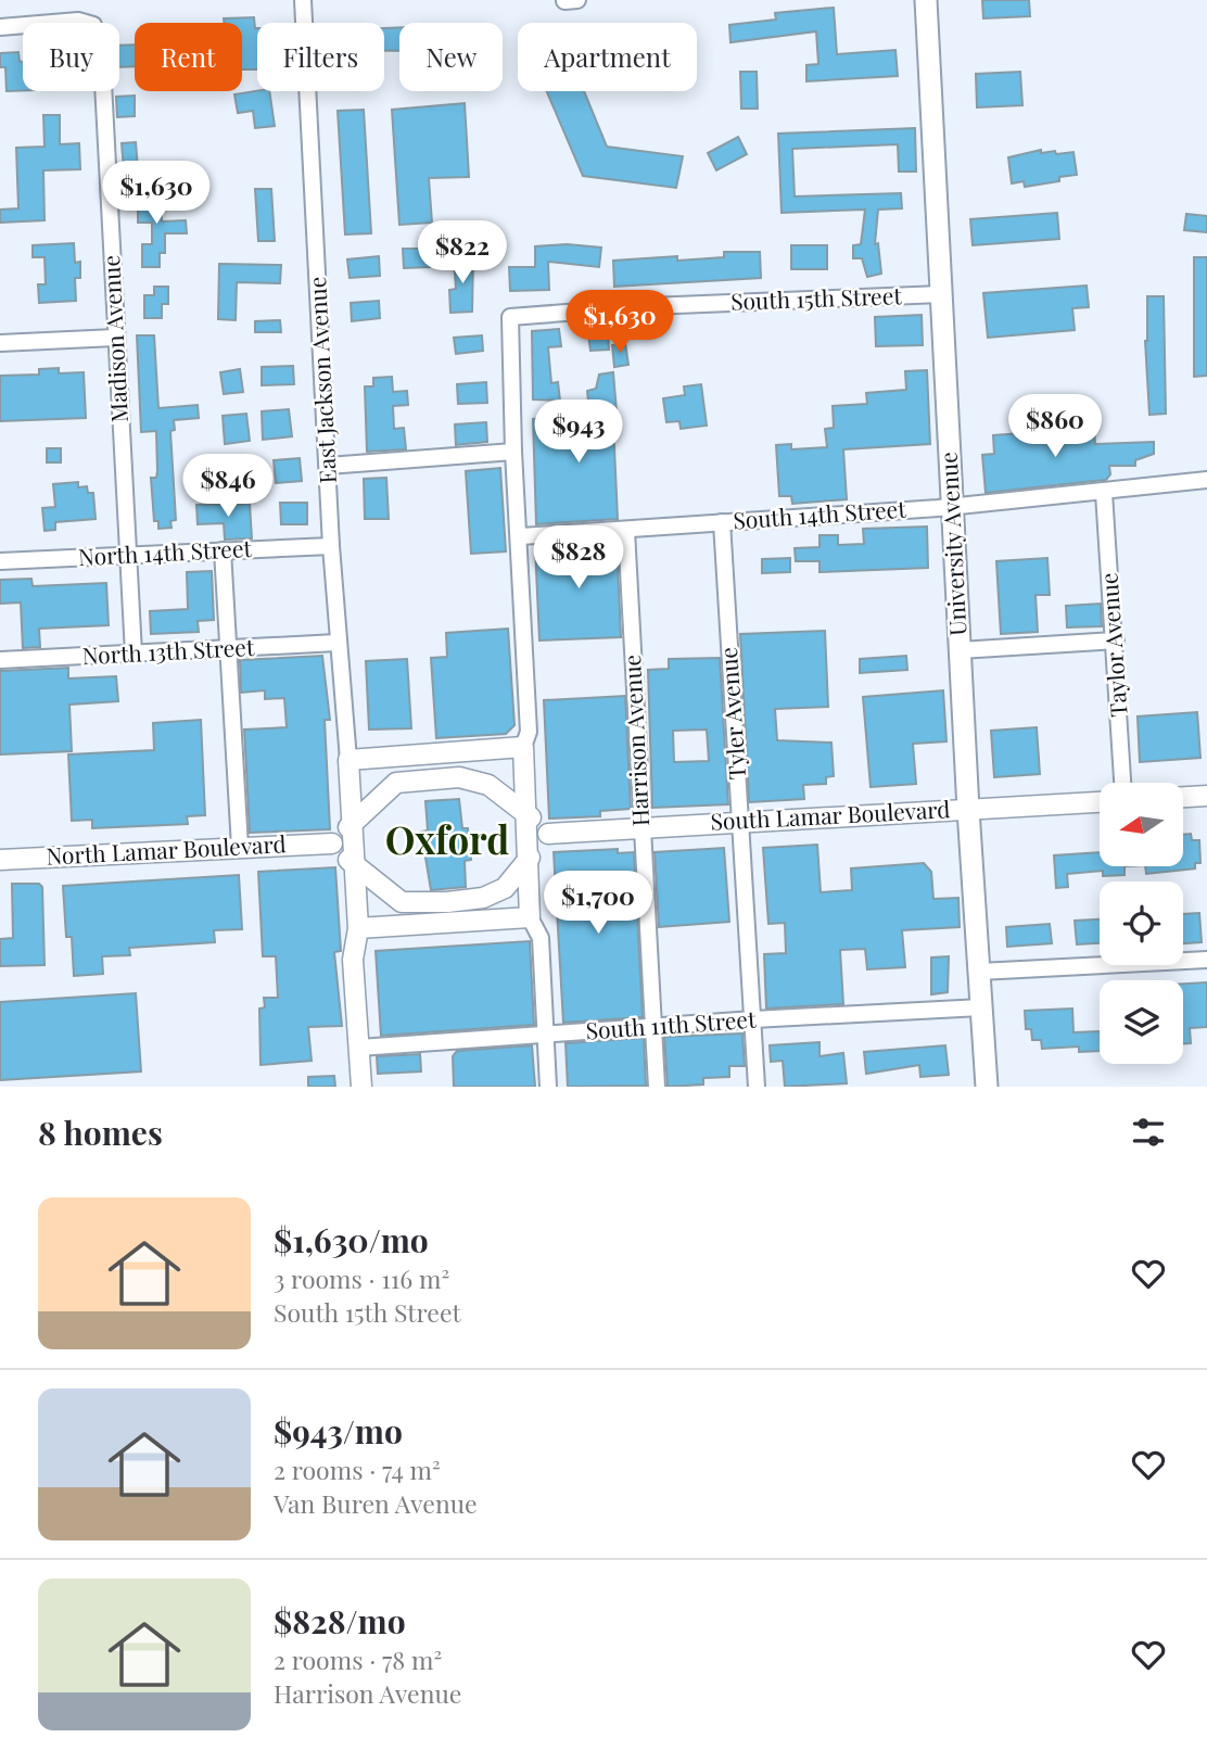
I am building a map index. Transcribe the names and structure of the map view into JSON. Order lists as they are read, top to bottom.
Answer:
{
  "streets": {
    "main road": ["University Avenue"],
    "street": [
      "South 15th Street",
      "Madison Avenue",
      "East Jackson Avenue",
      "South 14th Street",
      "North 14th Street",
      "Taylor Avenue",
      "North 13th Street",
      "Tyler Avenue",
      "Harrison Avenue",
      "South Lamar Boulevard",
      "North Lamar Boulevard",
      "South 11th Street"
    ]
  },
  "crossings": [
    ["South 15th Street", "University Avenue"],
    ["Madison Avenue", "North 14th Street"],
    ["Madison Avenue", "North 13th Street"],
    ["East Jackson Avenue", "North 14th Street"],
    ["East Jackson Avenue", "North 13th Street"],
    ["South 14th Street", "University Avenue"],
    ["South 14th Street", "Taylor Avenue"],
    ["South 14th Street", "Tyler Avenue"],
    ["South 14th Street", "Harrison Avenue"],
    ["University Avenue", "South Lamar Boulevard"],
    ["University Avenue", "South 11th Street"],
    ["Tyler Avenue", "South Lamar Boulevard"],
    ["Tyler Avenue", "South 11th Street"],
    ["Harrison Avenue", "South Lamar Boulevard"],
    ["Harrison Avenue", "South 11th Street"]
  ],
  "districts": ["Oxford"],
  "north": "left",
  "page": {
    "chip": [
      "Buy",
      "Rent",
      "Filters",
      "New",
      "Apartment"
    ],
    "price": [
      "$1,630",
      "$822",
      "$1,630",
      "$860",
      "$943",
      "$846",
      "$828",
      "$1,700"
    ],
    "heading": "8 homes",
    "list": [
      {
        "name": "$1,630/mo",
        "note": "3 rooms · 116 m² · South 15th Street"
      },
      {
        "name": "$943/mo",
        "note": "2 rooms · 74 m² · Van Buren Avenue"
      },
      {
        "name": "$828/mo",
        "note": "2 rooms · 78 m² · Harrison Avenue"
      }
    ]
  }
}
